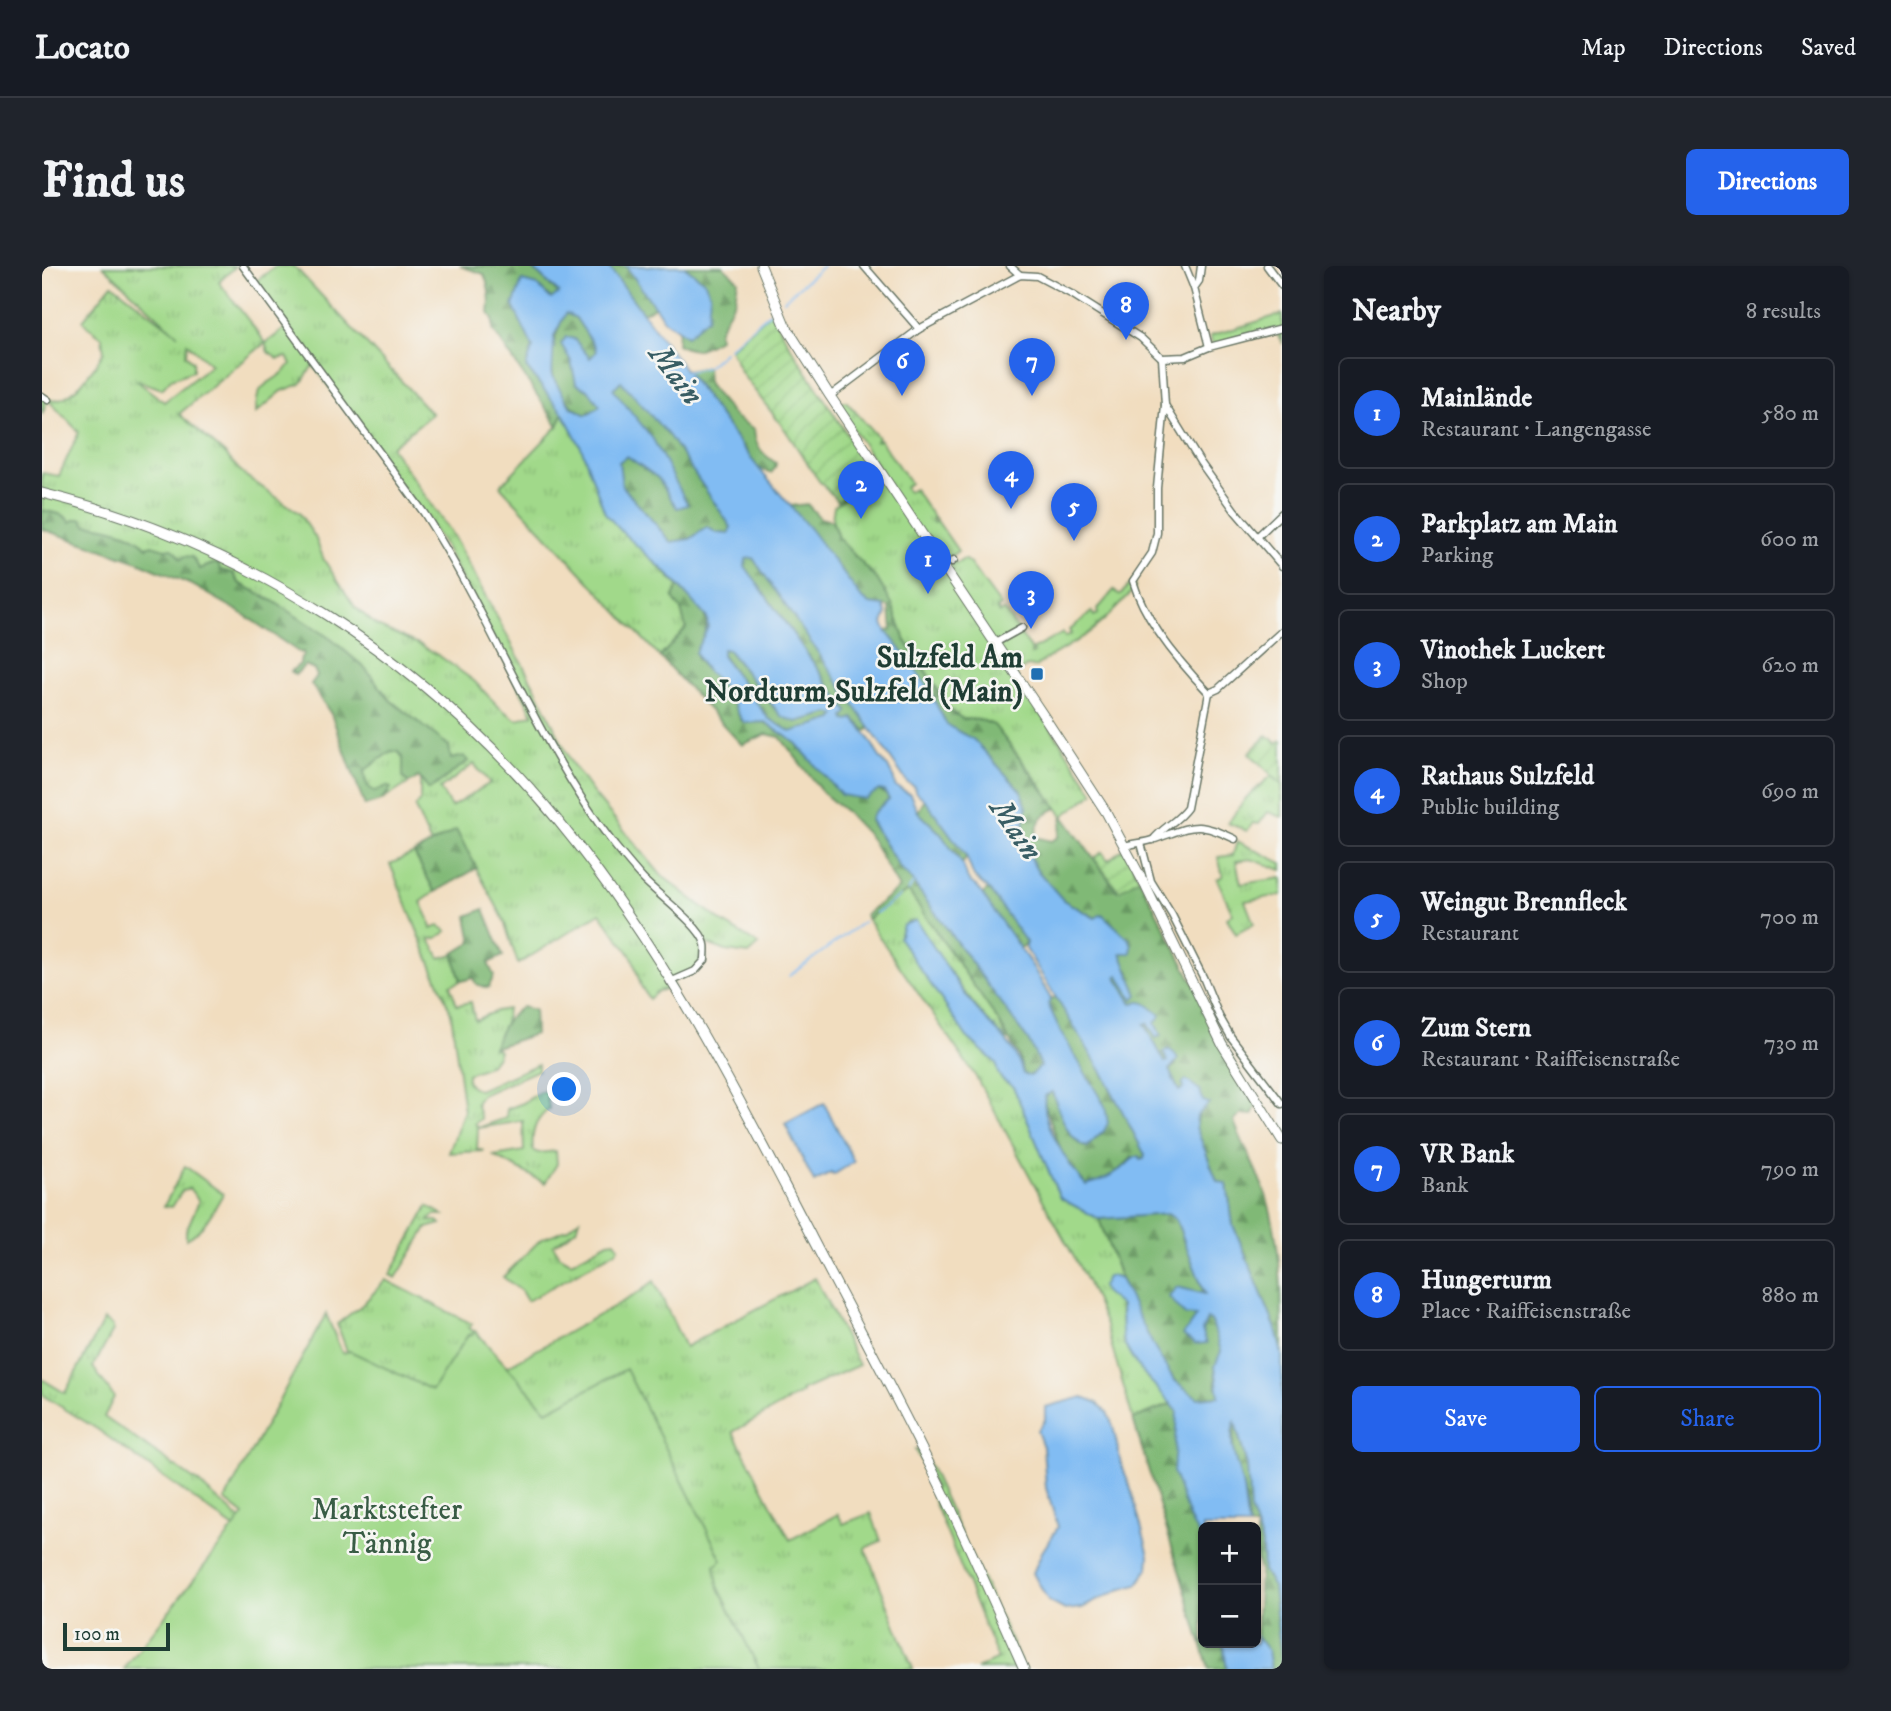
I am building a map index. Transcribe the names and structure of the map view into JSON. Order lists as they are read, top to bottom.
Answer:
{
  "water": ["Main"],
  "parks": ["Marktstefter Tännig"],
  "places": {
    "transit": ["Sulzfeld Am Nordturm,Sulzfeld (Main)"]
  },
  "scale_bar": "100 m",
  "page": {
    "header": "Locato",
    "nav": ["Map", "Directions", "Saved"],
    "buttons": [
      "Directions",
      ["Save", "Share"]
    ],
    "title": "Find us",
    "heading": ["Nearby", "8 results"],
    "pins": [
      "8",
      "6",
      "7",
      "4",
      "2",
      "5",
      "1",
      "3"
    ],
    "list": [
      {
        "mark": "1",
        "name": "Mainlände",
        "note": "Restaurant · Langengasse",
        "value": "580 m"
      },
      {
        "mark": "2",
        "name": "Parkplatz am Main",
        "note": "Parking",
        "value": "600 m"
      },
      {
        "mark": "3",
        "name": "Vinothek Luckert",
        "note": "Shop",
        "value": "620 m"
      },
      {
        "mark": "4",
        "name": "Rathaus Sulzfeld",
        "note": "Public building",
        "value": "690 m"
      },
      {
        "mark": "5",
        "name": "Weingut Brennfleck",
        "note": "Restaurant",
        "value": "700 m"
      },
      {
        "mark": "6",
        "name": "Zum Stern",
        "note": "Restaurant · Raiffeisenstraße",
        "value": "730 m"
      },
      {
        "mark": "7",
        "name": "VR Bank",
        "note": "Bank",
        "value": "790 m"
      },
      {
        "mark": "8",
        "name": "Hungerturm",
        "note": "Place · Raiffeisenstraße",
        "value": "880 m"
      }
    ],
    "map_buttons": ["+", "−"],
    "scale": "100 m"
  }
}
